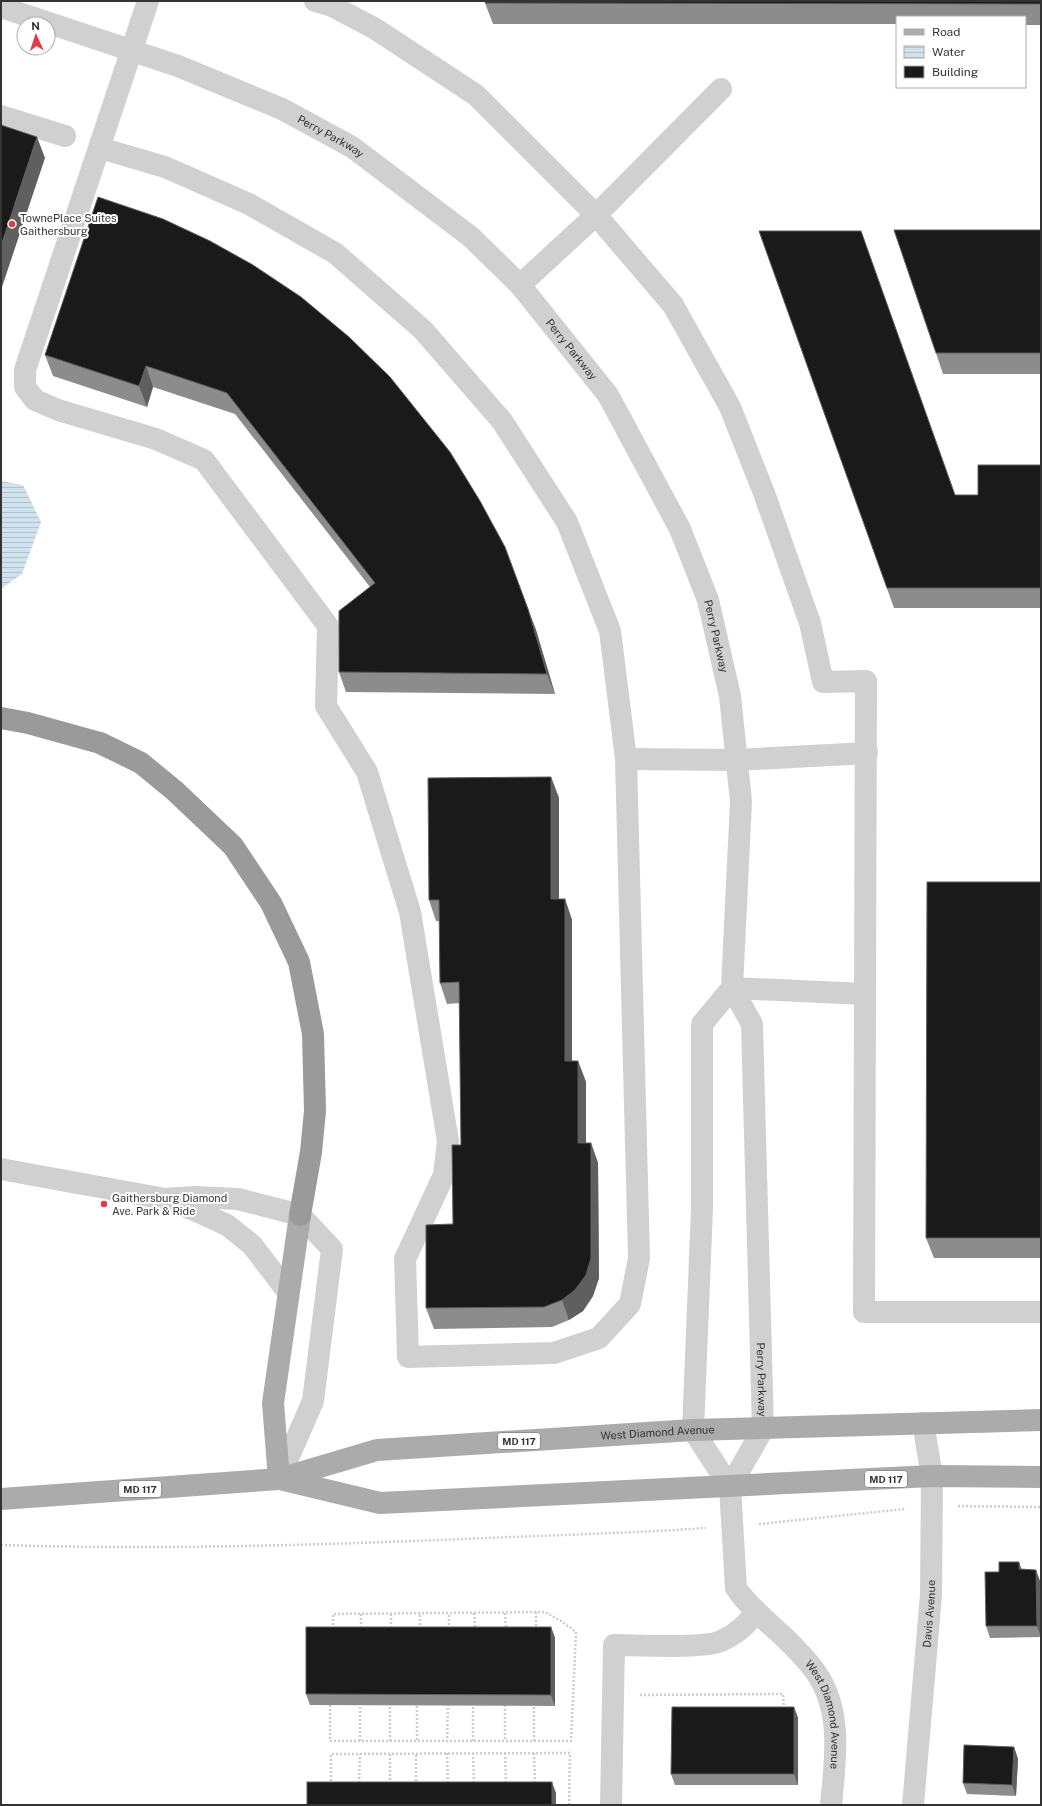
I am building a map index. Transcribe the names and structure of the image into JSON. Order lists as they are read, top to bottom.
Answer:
{
  "streets": {
    "main road": ["West Diamond Avenue", "MD 117"],
    "street": ["Perry Parkway", "Davis Avenue"]
  },
  "crossings": [
    ["Perry Parkway", "West Diamond Avenue"],
    ["West Diamond Avenue", "Davis Avenue"]
  ],
  "places": ["TownePlace Suites Gaithersburg", "Gaithersburg Diamond Ave. Park & Ride"],
  "legend": ["Road", "Water", "Building"],
  "north": "top"
}
